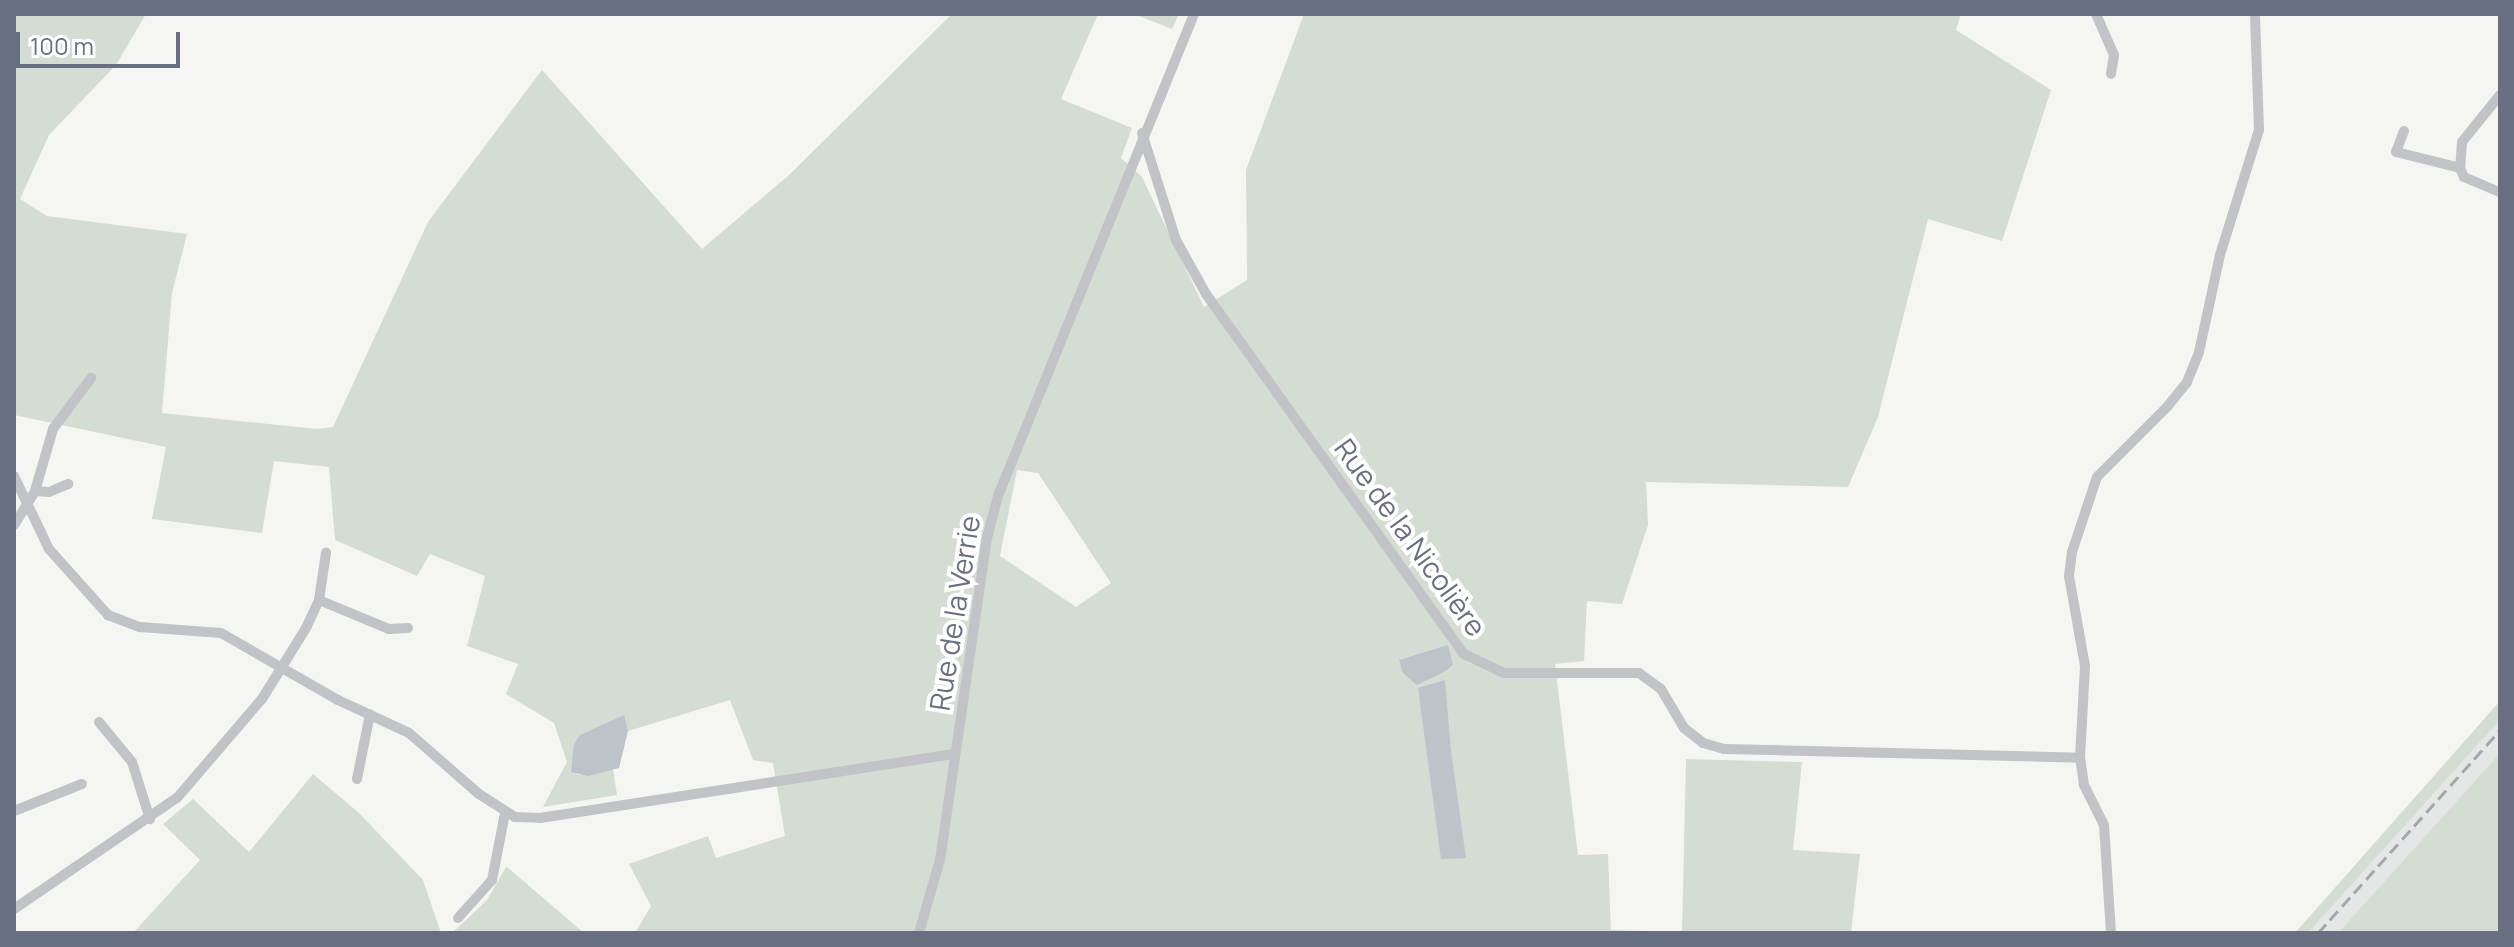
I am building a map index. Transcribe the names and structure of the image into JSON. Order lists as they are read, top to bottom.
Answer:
{
  "streets": {
    "street": ["Rue de la Nicolière", "Rue de la Verrie"]
  },
  "crossings": [
    ["Rue de la Nicolière", "Rue de la Verrie"]
  ],
  "scale_bar": "100 m"
}
